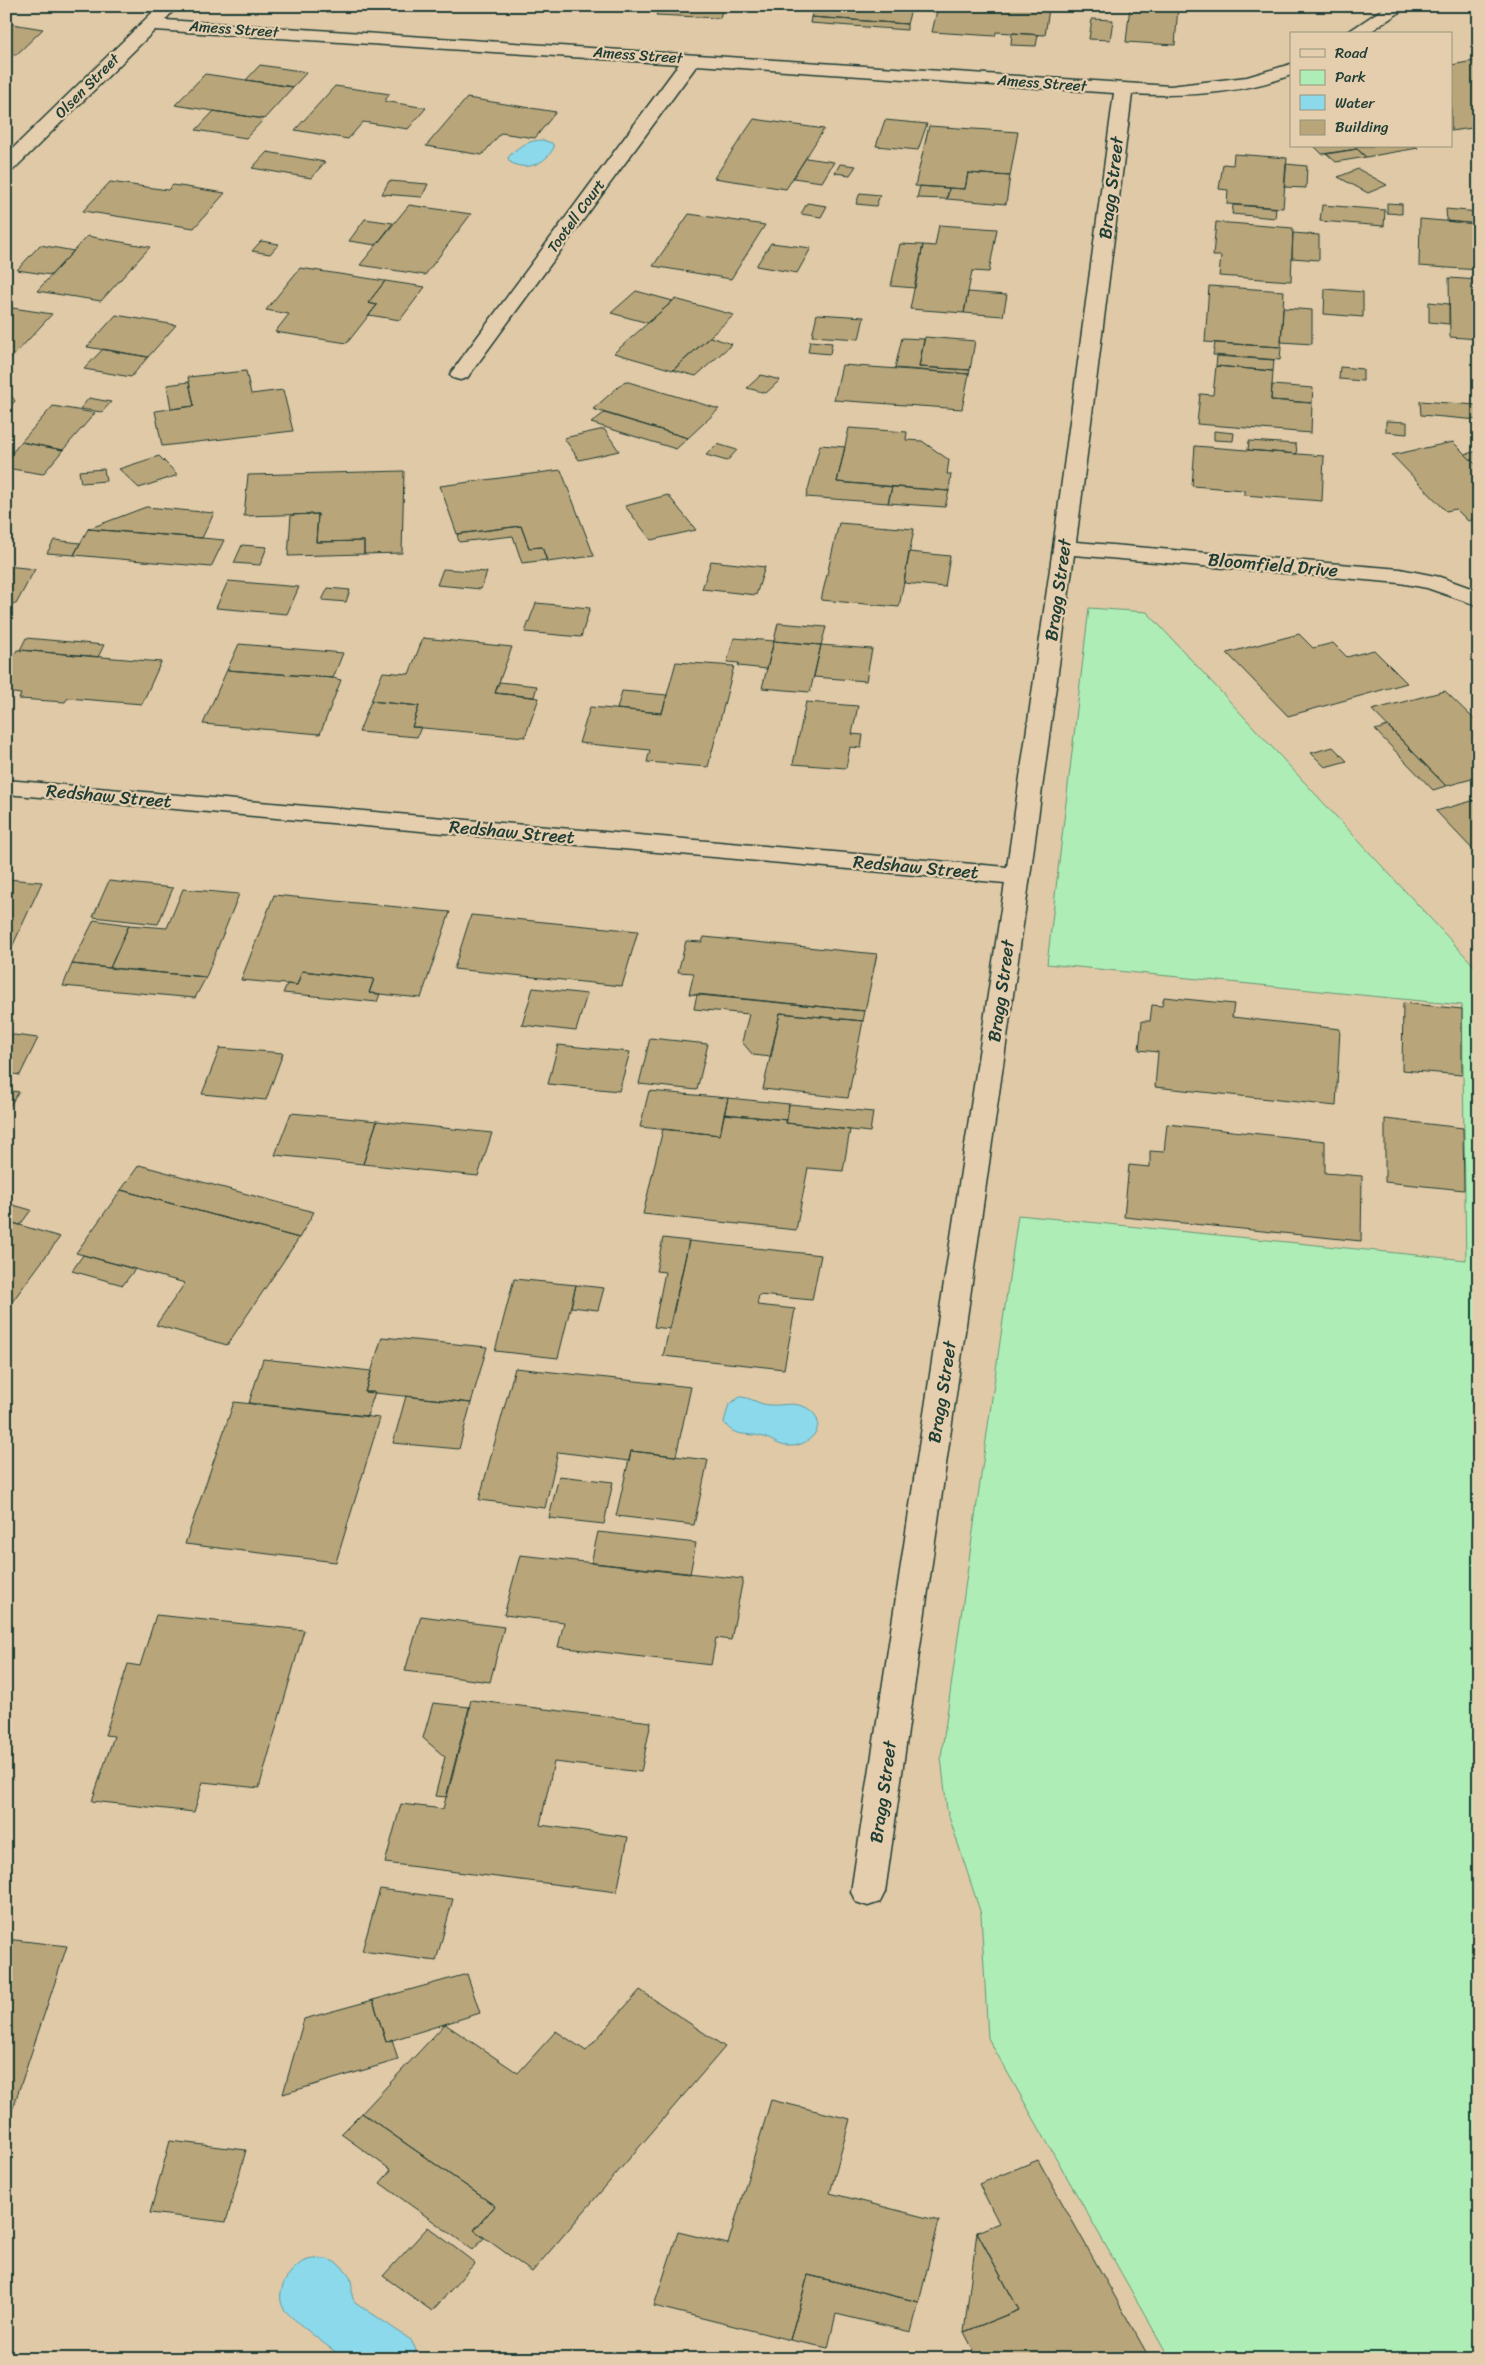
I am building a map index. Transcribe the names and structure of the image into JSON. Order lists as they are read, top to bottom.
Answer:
{
  "streets": {
    "street": [
      "Amess Street",
      "Olsen Street",
      "Bragg Street",
      "Tootell Court",
      "Bloomfield Drive",
      "Redshaw Street"
    ]
  },
  "crossings": [
    ["Amess Street", "Olsen Street"],
    ["Amess Street", "Bragg Street"],
    ["Amess Street", "Tootell Court"],
    ["Bragg Street", "Bloomfield Drive"],
    ["Bragg Street", "Redshaw Street"]
  ],
  "legend": [
    "Road",
    "Park",
    "Water",
    "Building"
  ]
}
